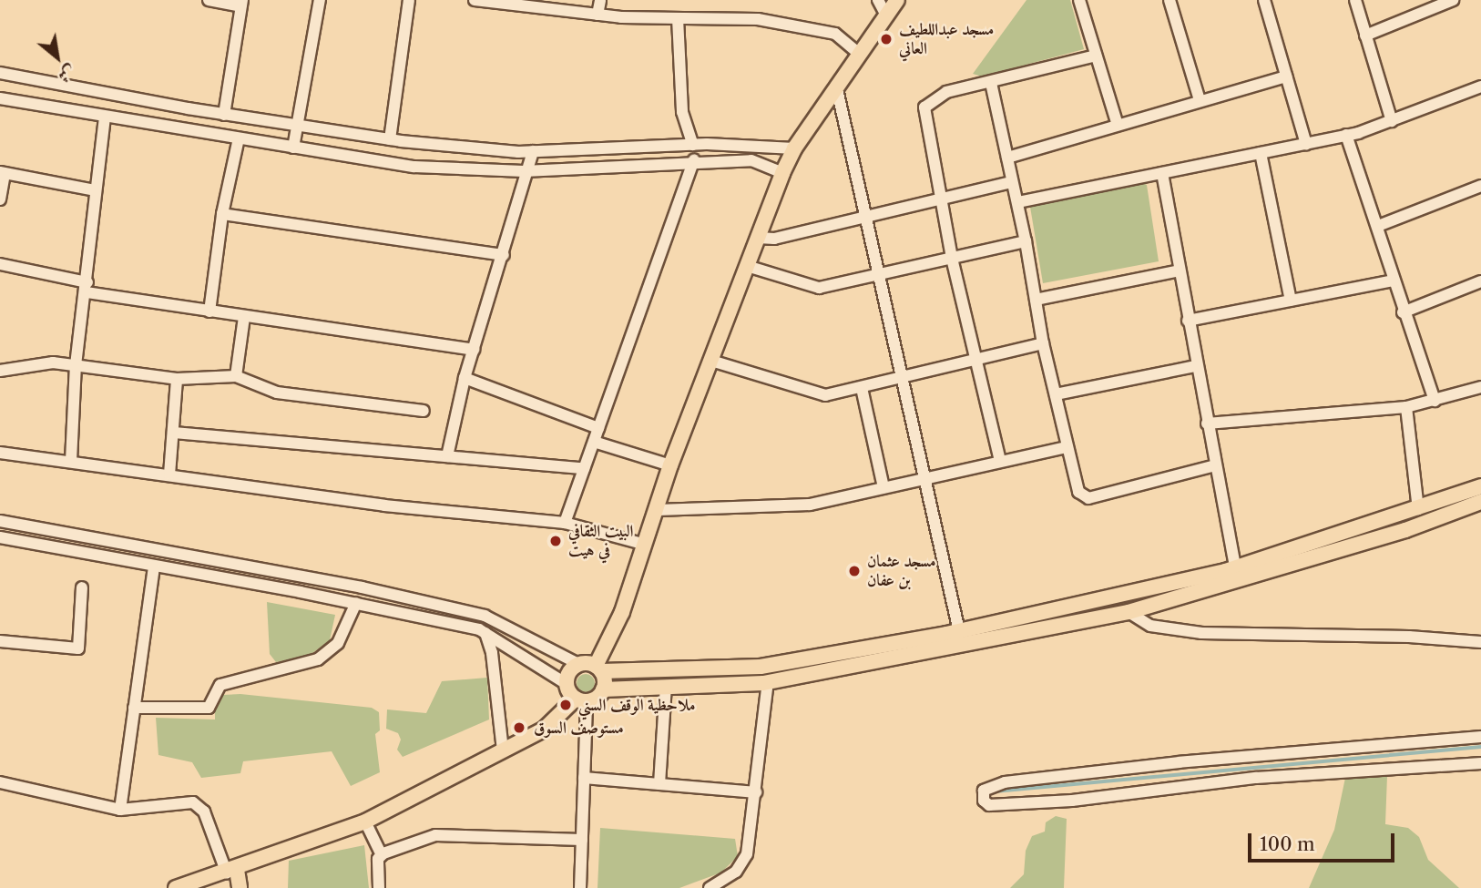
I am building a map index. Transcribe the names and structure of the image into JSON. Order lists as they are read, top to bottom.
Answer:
{
  "places": [
    "مسجد عبداللطيف العاني",
    "البيت الثقافي في هيت",
    "مسجد عثمان بن عفان",
    "ملاحظية الوقف السني",
    "مستوصف السوق"
  ],
  "scale_bar": "100 m",
  "north": "bottom right"
}
